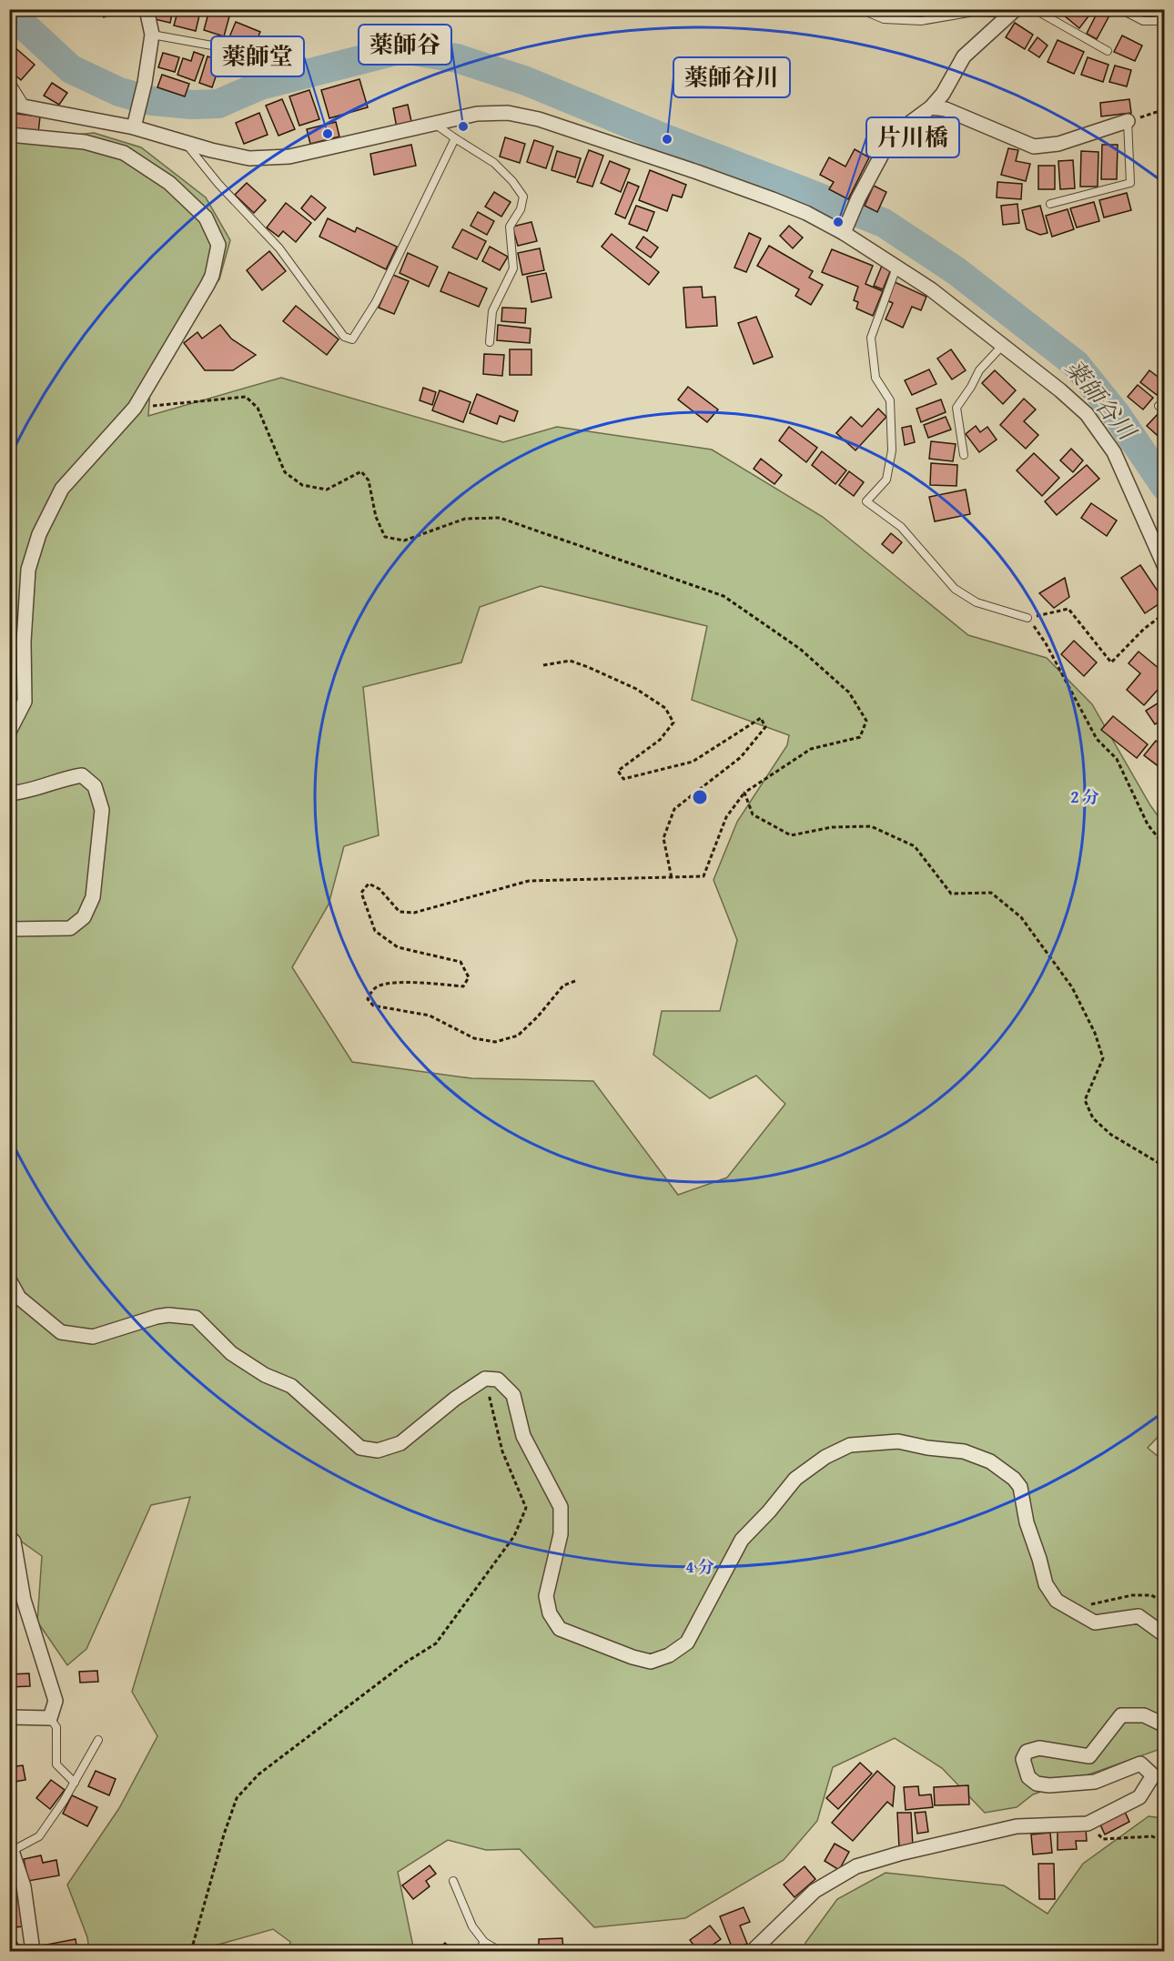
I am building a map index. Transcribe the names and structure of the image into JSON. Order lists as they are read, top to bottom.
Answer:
{
  "water": ["薬師谷川"],
  "places": [
    "薬師谷",
    "薬師堂",
    "薬師谷川",
    "片川橋"
  ],
  "rings": ["2 分", "4 分"]
}
